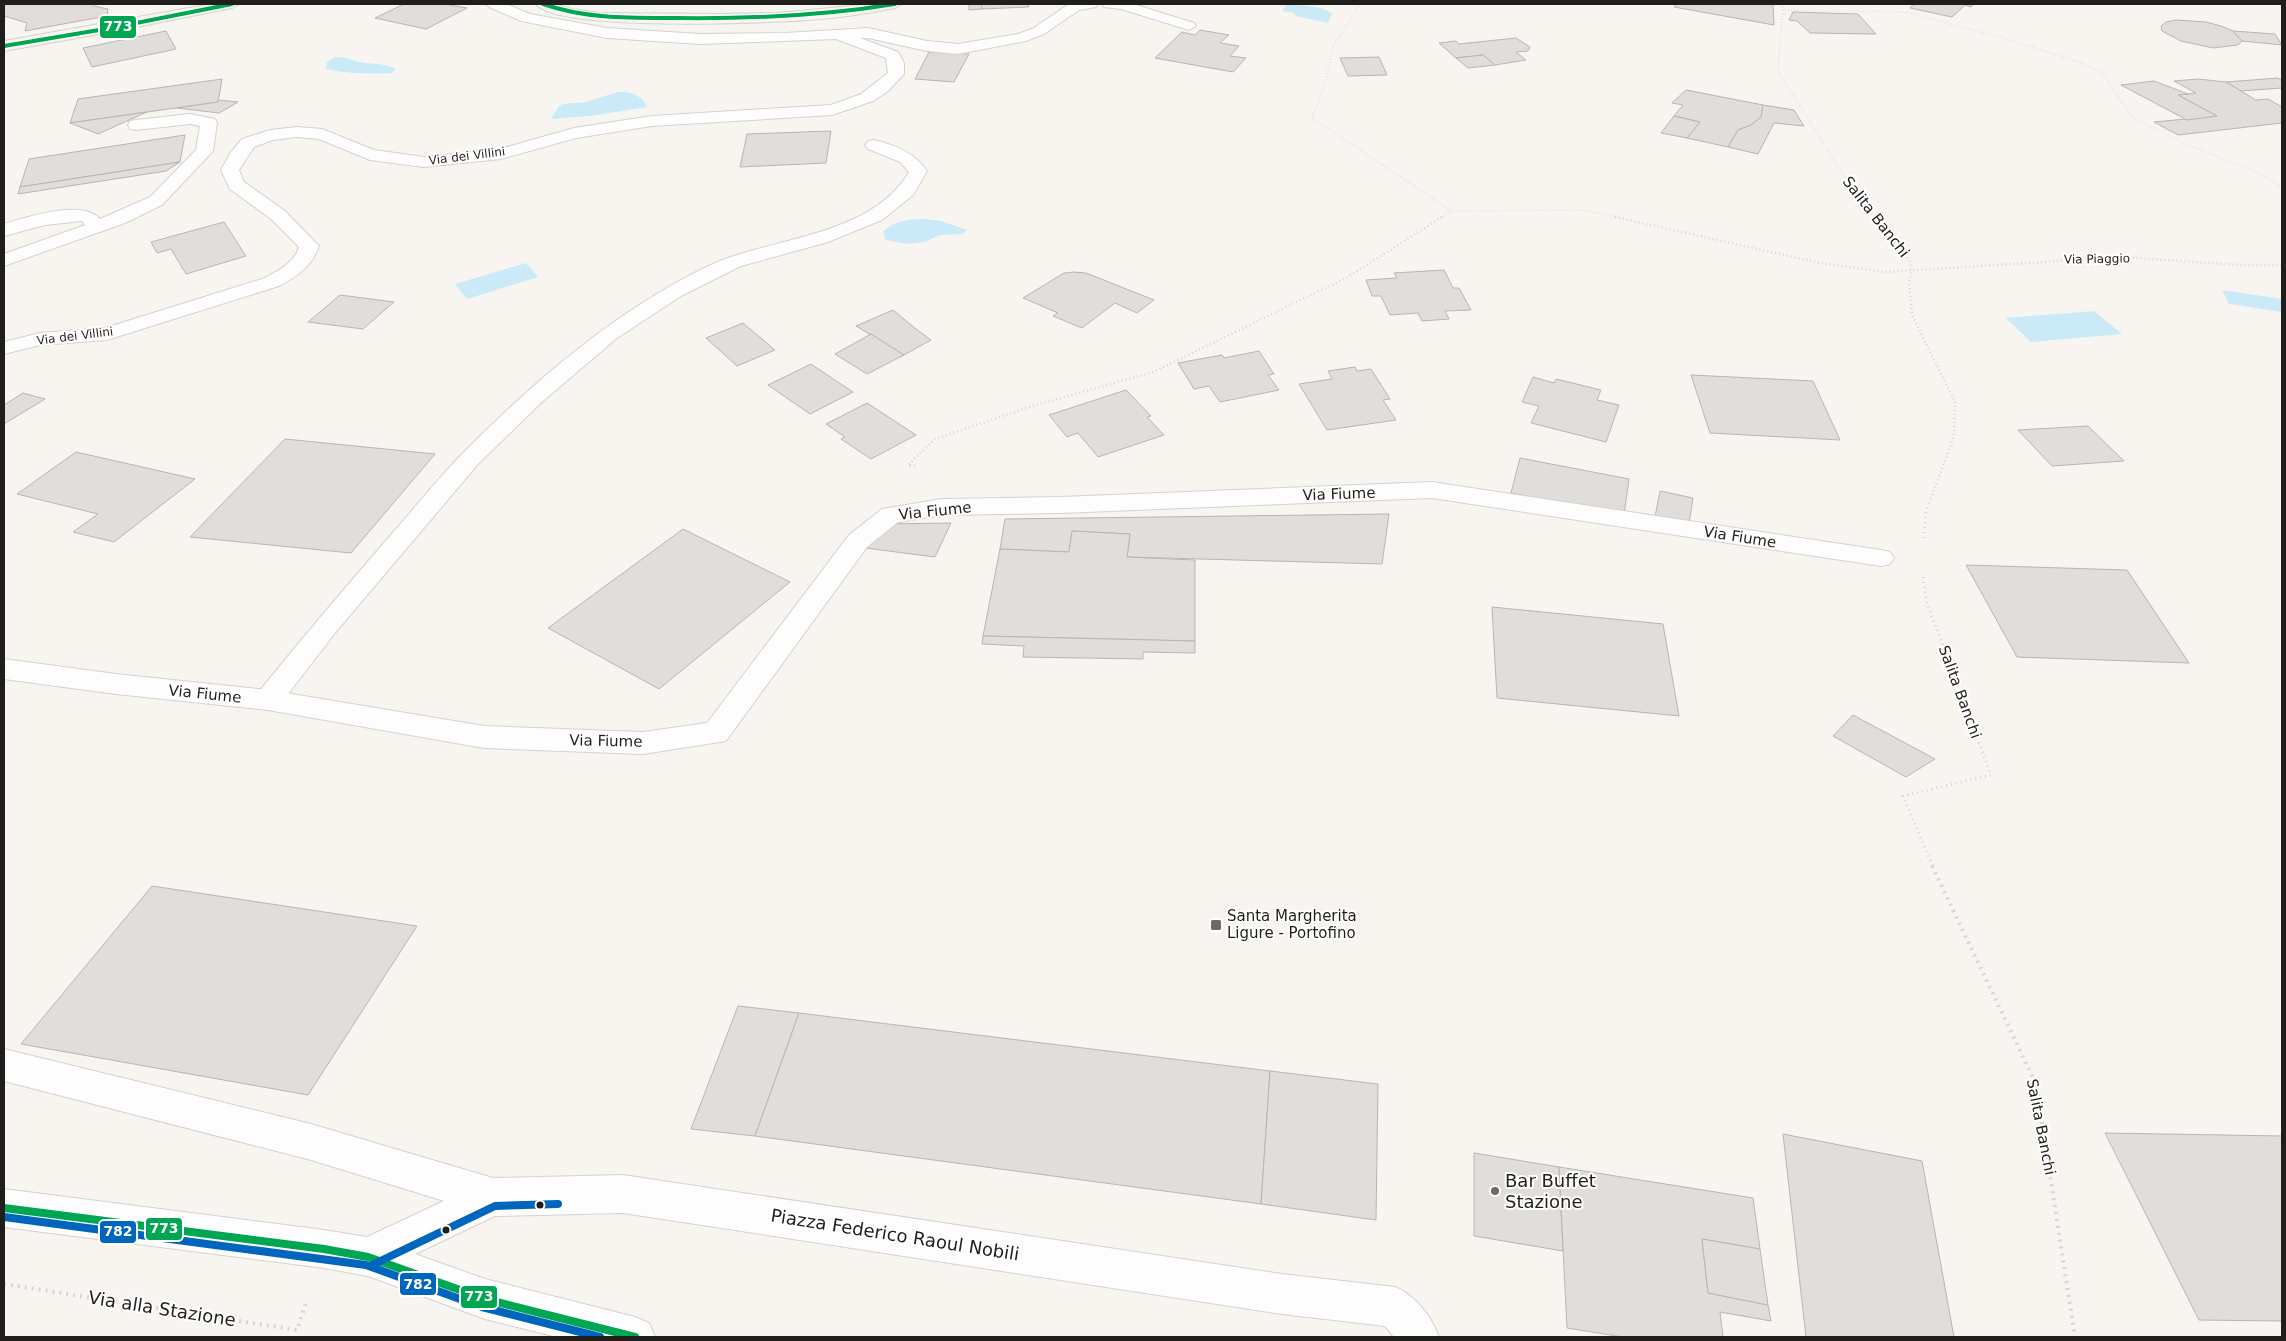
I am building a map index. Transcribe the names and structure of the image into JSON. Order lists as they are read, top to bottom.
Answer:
{
  "streets": {
    "street": ["Via dei Villini", "Via Fiume", "Piazza Federico Raoul Nobili"],
    "path": ["Salita Banchi", "Via Piaggio", "Via alla Stazione"]
  },
  "crossings": [
    ["Salita Banchi", "Via Piaggio"]
  ],
  "places": {
    "transit": ["Santa Margherita Ligure - Portofino"],
    "other": ["Bar Buffet Stazione"]
  },
  "lines": ["transit line 773", "transit line 782"]
}
